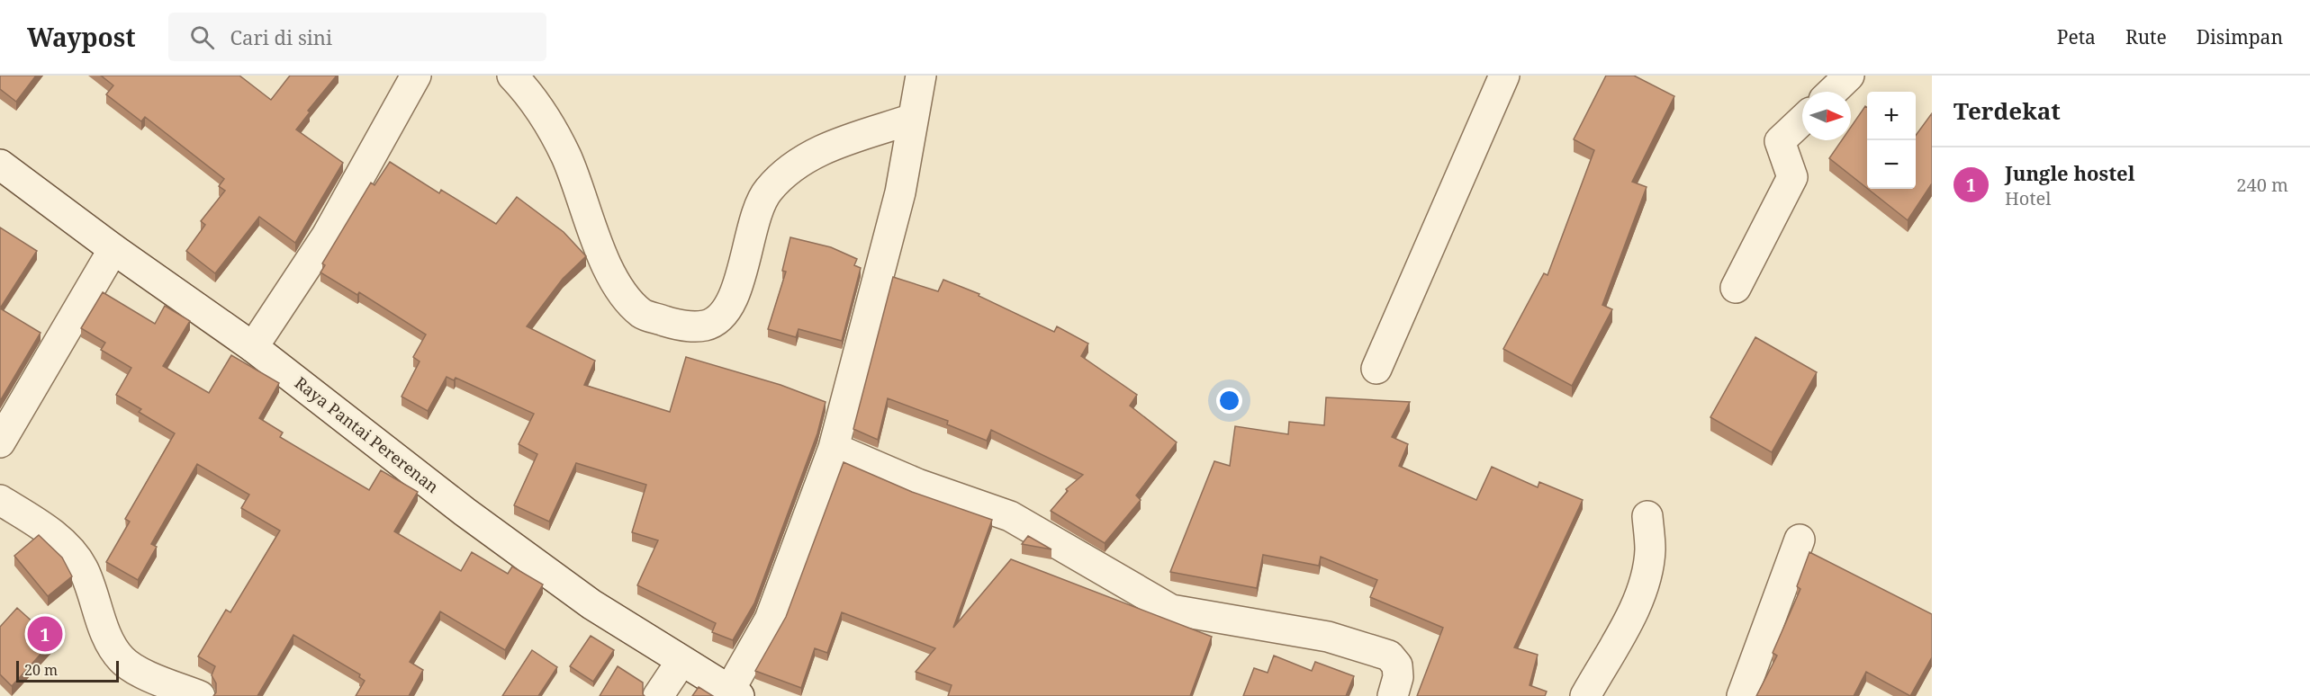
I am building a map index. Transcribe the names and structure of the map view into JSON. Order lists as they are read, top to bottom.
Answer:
{
  "streets": {
    "street": ["Raya Pantai Pererenan"]
  },
  "scale_bar": "20 m",
  "north": "right",
  "page": {
    "header": "Waypost",
    "search": "Cari di sini",
    "nav": ["Peta", "Rute", "Disimpan"],
    "heading": "Terdekat",
    "map_buttons": ["+", "−"],
    "list": [
      {
        "mark": "1",
        "name": "Jungle hostel",
        "note": "Hotel",
        "value": "240 m"
      }
    ],
    "pins": "1",
    "scale": "20 m"
  }
}
